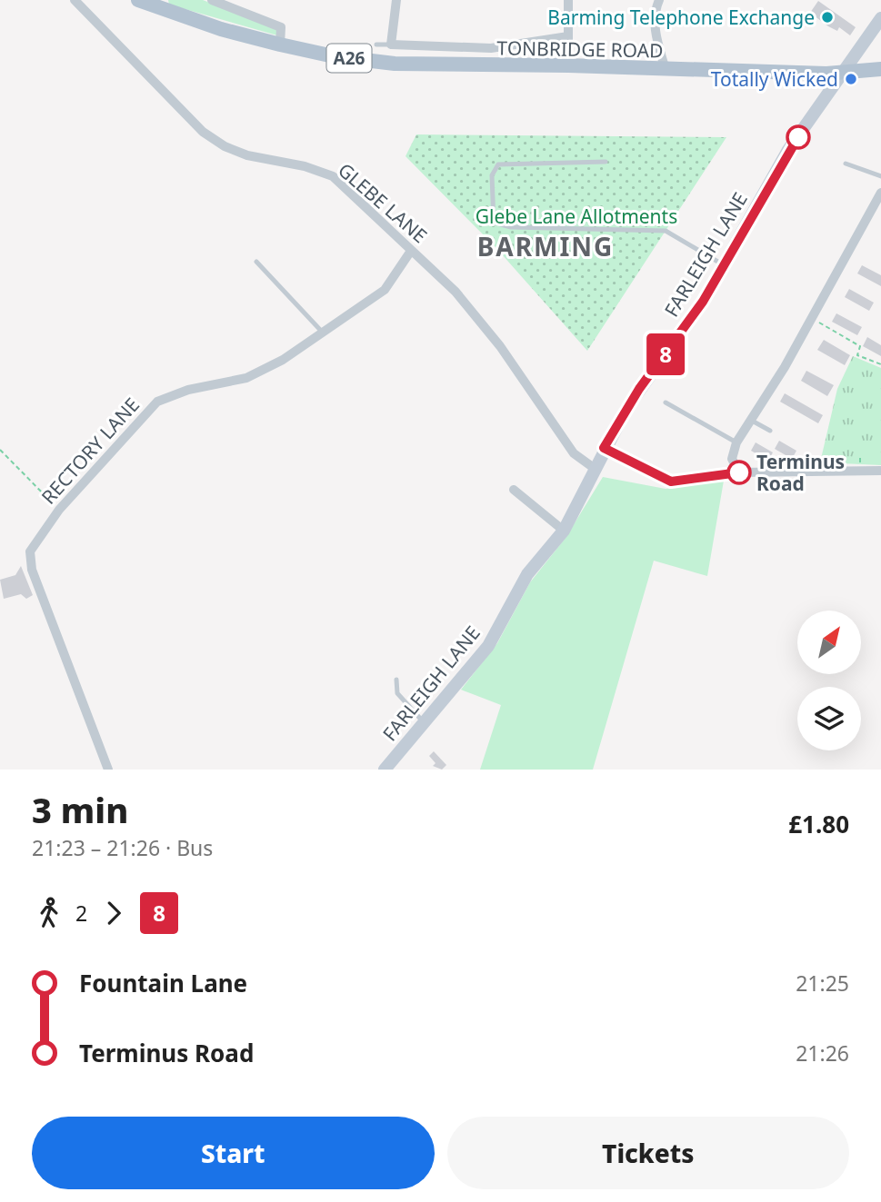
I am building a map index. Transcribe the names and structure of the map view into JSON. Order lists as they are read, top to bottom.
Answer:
{
  "streets": {
    "main road": ["TONBRIDGE ROAD", "A26"],
    "street": ["GLEBE LANE", "FARLEIGH LANE", "RECTORY LANE"]
  },
  "crossings": [
    ["TONBRIDGE ROAD", "FARLEIGH LANE"],
    ["GLEBE LANE", "FARLEIGH LANE"],
    ["GLEBE LANE", "RECTORY LANE"]
  ],
  "districts": ["BARMING"],
  "parks": ["Glebe Lane Allotments"],
  "places": ["Barming Telephone Exchange", "Totally Wicked", "Terminus Road"],
  "lines": ["bus line 8"],
  "north": "top right",
  "page": {
    "on_map": "8",
    "heading": ["3 min", "21:23 – 21:26 · Bus", "£1.80"],
    "legs": ["2", "8"],
    "list": [
      {
        "name": "Fountain Lane",
        "value": "21:25"
      },
      {
        "name": "Terminus Road",
        "value": "21:26"
      }
    ],
    "buttons": ["Start", "Tickets"]
  }
}
